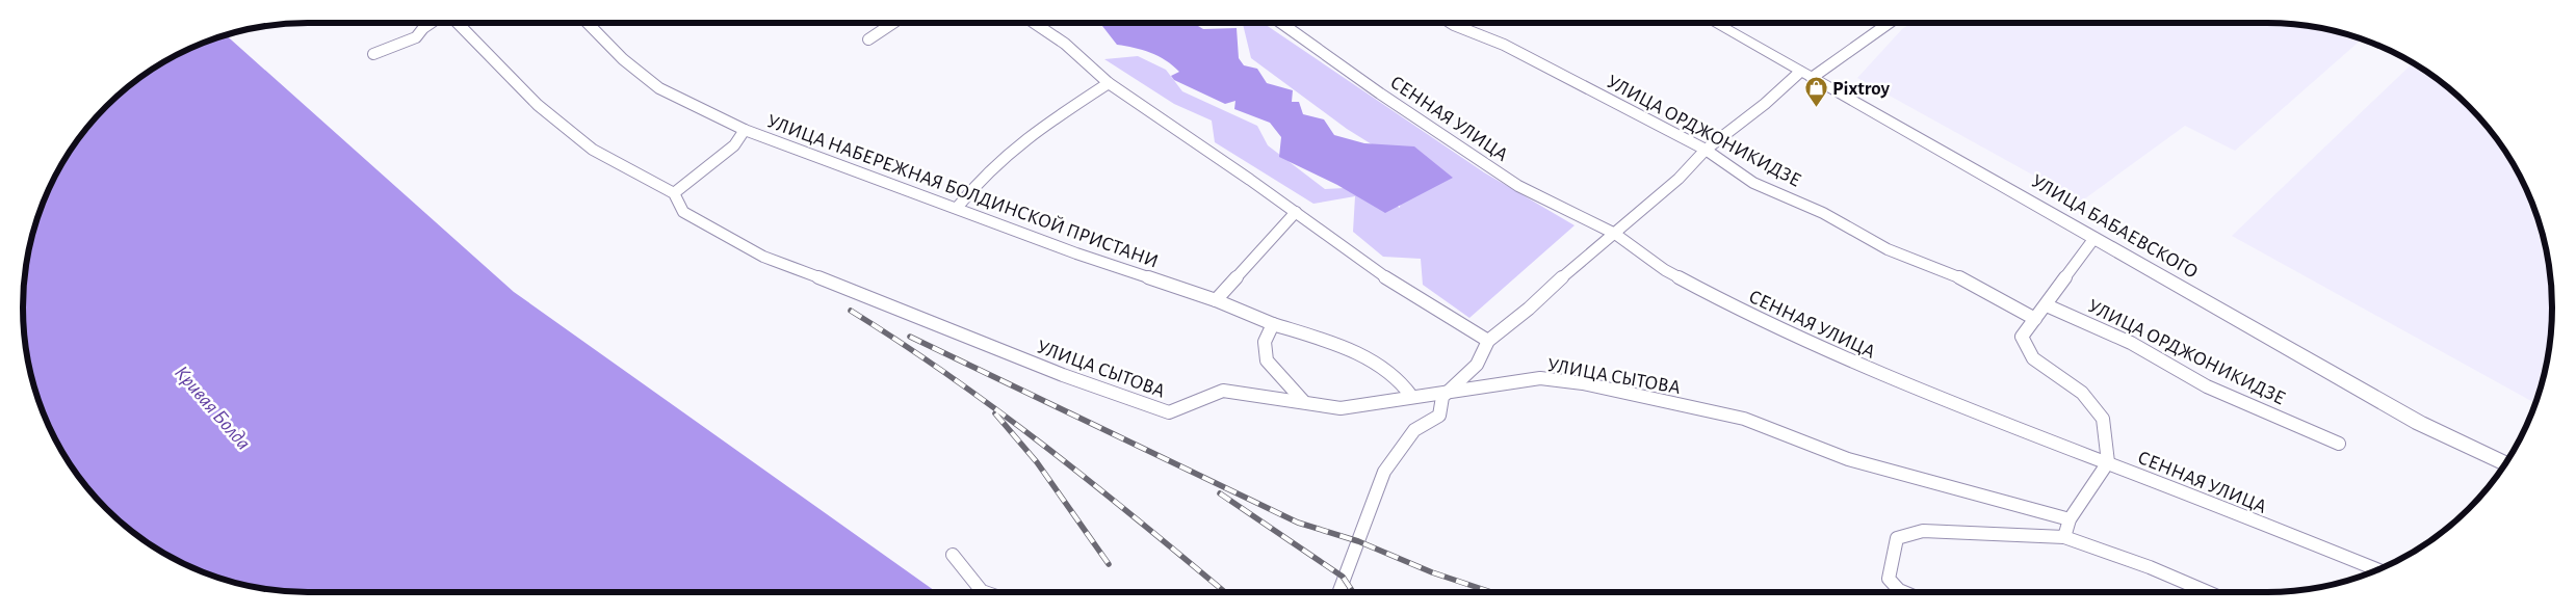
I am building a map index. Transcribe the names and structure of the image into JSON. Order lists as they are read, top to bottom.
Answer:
{
  "streets": {
    "main road": ["УЛИЦА БАБАЕВСКОГО"],
    "street": [
      "СЕННАЯ УЛИЦА",
      "УЛИЦА ОРДЖОНИКИДЗЕ",
      "УЛИЦА НАБЕРЕЖНАЯ БОЛДИНСКОЙ ПРИСТАНИ",
      "УЛИЦА СЫТОВА"
    ]
  },
  "crossings": [
    ["УЛИЦА НАБЕРЕЖНАЯ БОЛДИНСКОЙ ПРИСТАНИ", "УЛИЦА СЫТОВА"]
  ],
  "water": ["Кривая Болда"],
  "places": {
    "shop": ["Pixtroy"]
  }
}
